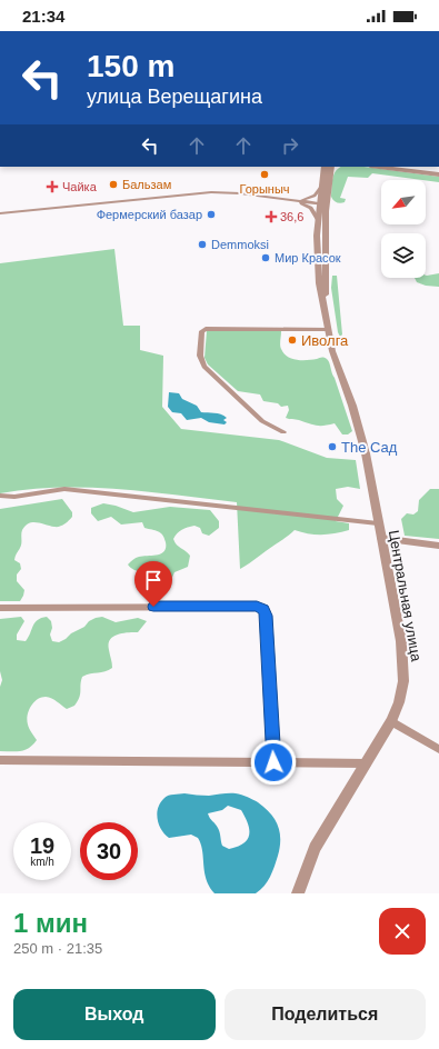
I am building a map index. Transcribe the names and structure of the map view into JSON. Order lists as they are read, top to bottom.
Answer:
{
  "streets": {
    "street": ["Центральная улица"]
  },
  "places": {
    "other": [
      "Горыныч",
      "Бальзам",
      "Фермерский базар",
      "Demmoksi",
      "Мир Красок",
      "Иволга",
      "The Сад"
    ],
    "health": ["Чайка", "36,6"]
  },
  "north": "bottom left",
  "page": {
    "status": "21:34",
    "turn": ["150 m", "улица Верещагина"],
    "speed": "19 km/h",
    "limit": "30",
    "heading": ["1 мин", "250 m · 21:35"],
    "buttons": ["Выход", "Поделиться"]
  }
}
